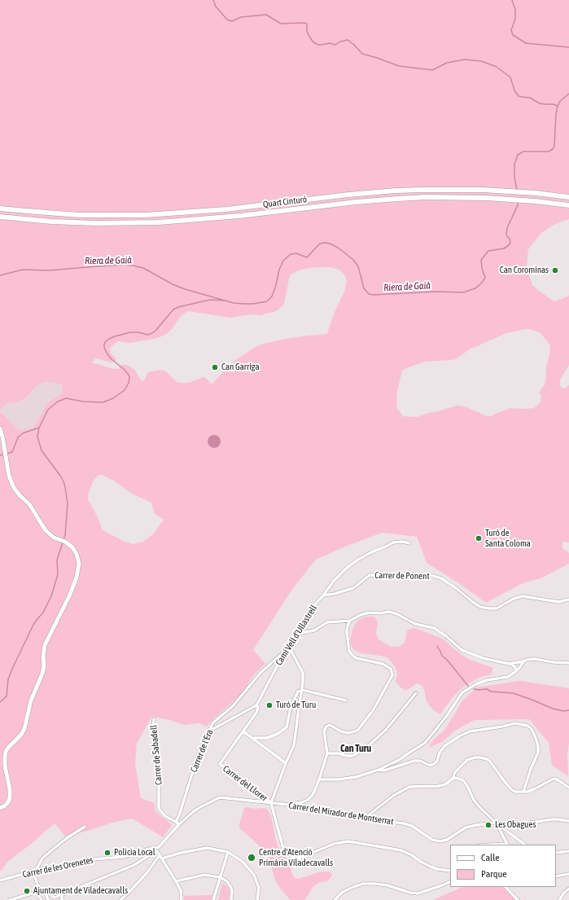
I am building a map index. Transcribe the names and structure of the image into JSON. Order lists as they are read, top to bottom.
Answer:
{
  "streets": {
    "highway": ["Quart Cinturó"],
    "street": [
      "Carrer de Ponent",
      "Camí Vell d'Ullastrell",
      "Carrer de l'Era",
      "Carrer de Sabadell",
      "Carrer del Llorer",
      "Carrer del Mirador de Montserrat",
      "Carrer de les Orenetes"
    ]
  },
  "crossings": [
    ["Carrer de Ponent", "Camí Vell d'Ullastrell"],
    ["Camí Vell d'Ullastrell", "Carrer de l'Era"],
    ["Camí Vell d'Ullastrell", "Carrer del Llorer"],
    ["Carrer de l'Era", "Carrer de Sabadell"],
    ["Carrer de l'Era", "Carrer del Mirador de Montserrat"],
    ["Carrer de Sabadell", "Carrer del Mirador de Montserrat"],
    ["Carrer del Llorer", "Carrer del Mirador de Montserrat"],
    ["Carrer del Mirador de Montserrat", "Carrer de les Orenetes"]
  ],
  "districts": ["Can Turu"],
  "water": ["Riera de Gaià"],
  "places": [
    "Can Corominas",
    "Can Garriga",
    "Turó de Santa Coloma",
    "Turó de Turu",
    "Les Obagues",
    "Policia Local",
    "Centre d'Atenció Primària Viladecavalls",
    "Ajuntament de Viladecavalls"
  ],
  "legend": ["Calle", "Parque"]
}
